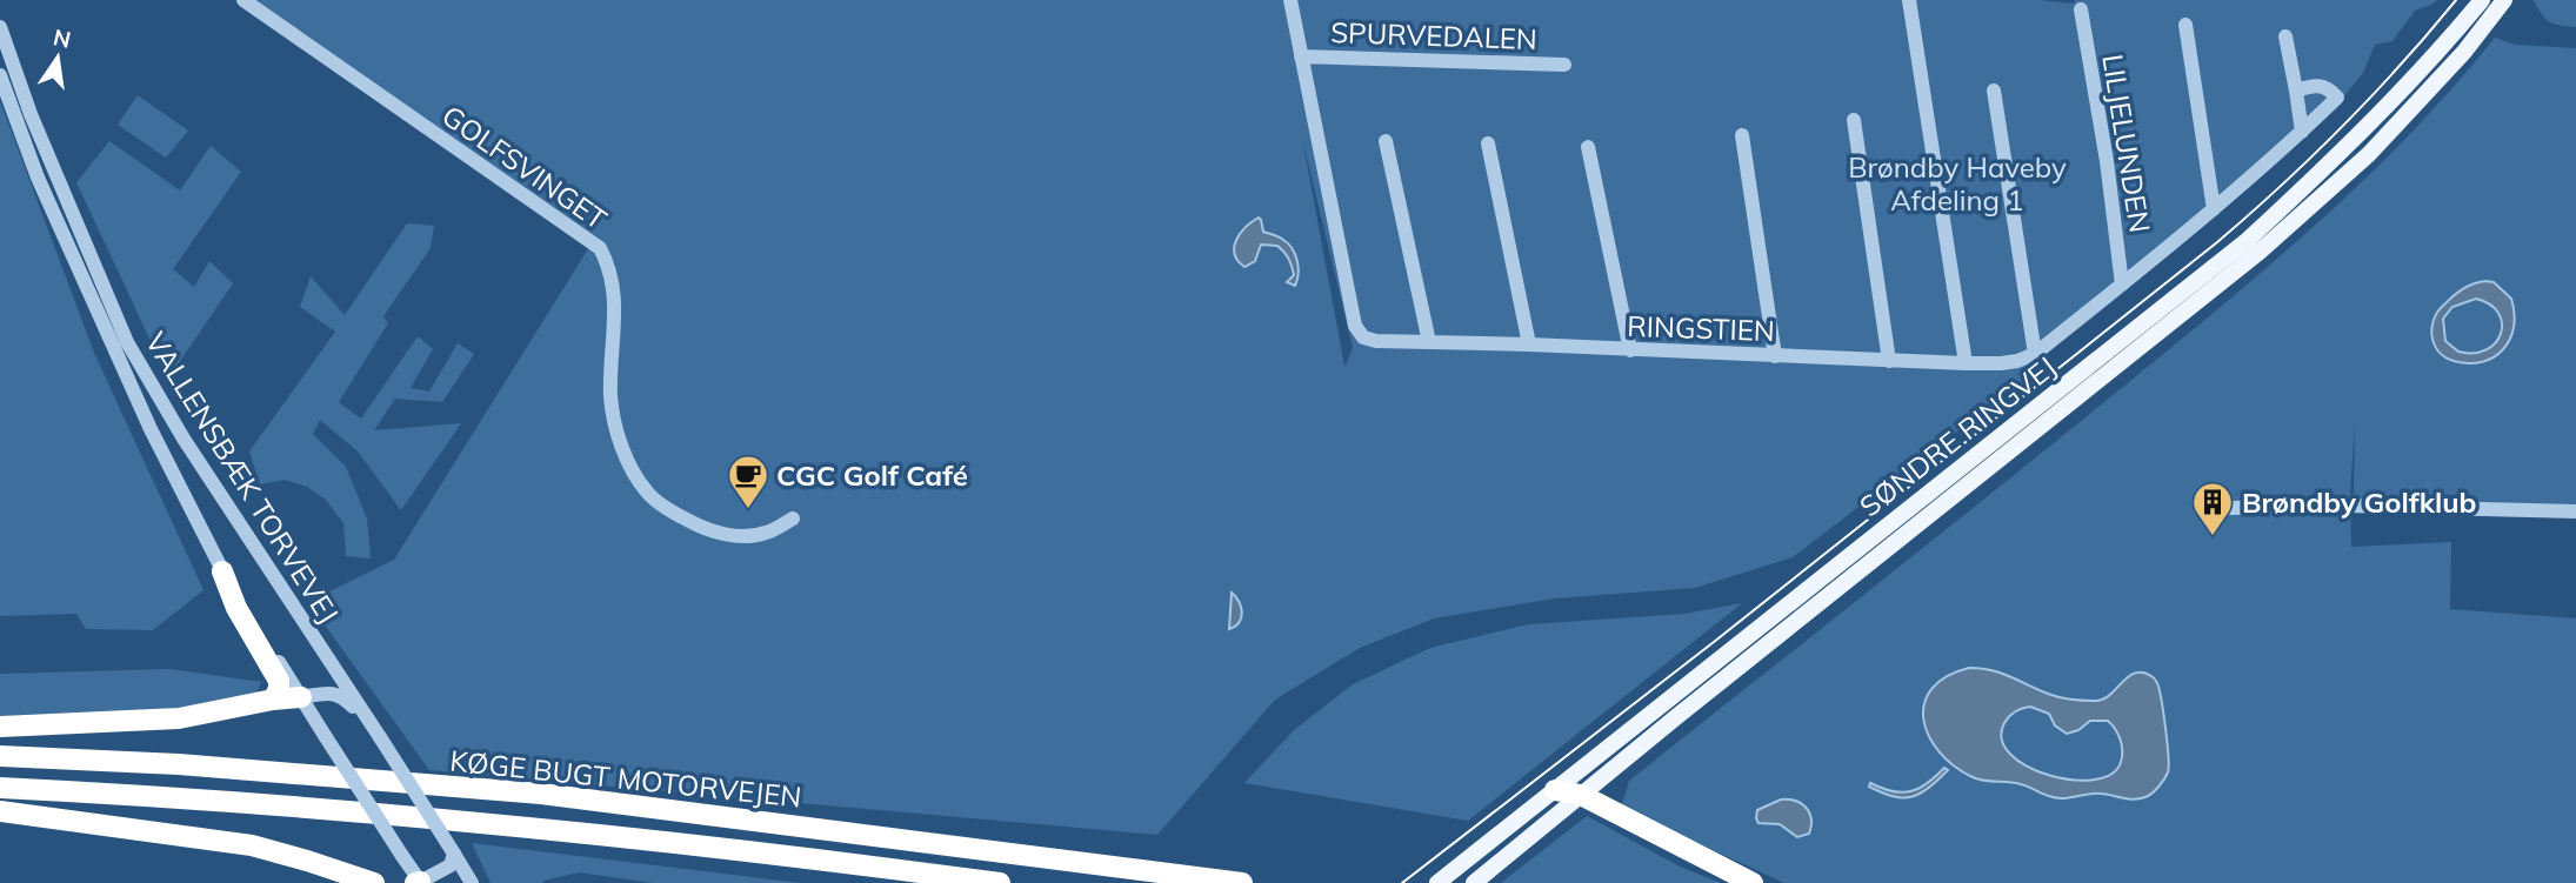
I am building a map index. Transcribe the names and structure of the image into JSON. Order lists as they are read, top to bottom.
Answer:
{
  "streets": {
    "highway": ["KØGE BUGT MOTORVEJEN"],
    "main road": ["SØNDRE RINGVEJ"],
    "street": [
      "SPURVEDALEN",
      "LILJELUNDEN",
      "GOLFSVINGET",
      "RINGSTIEN",
      "VALLENSBÆK TORVEVEJ"
    ]
  },
  "crossings": [
    ["SPURVEDALEN", "RINGSTIEN"],
    ["LILJELUNDEN", "RINGSTIEN"]
  ],
  "parks": ["Brøndby Haveby Afdeling 1"],
  "places": {
    "cafe": ["CGC Golf Café"],
    "building": ["Brøndby Golfklub"]
  },
  "north": "top"
}
